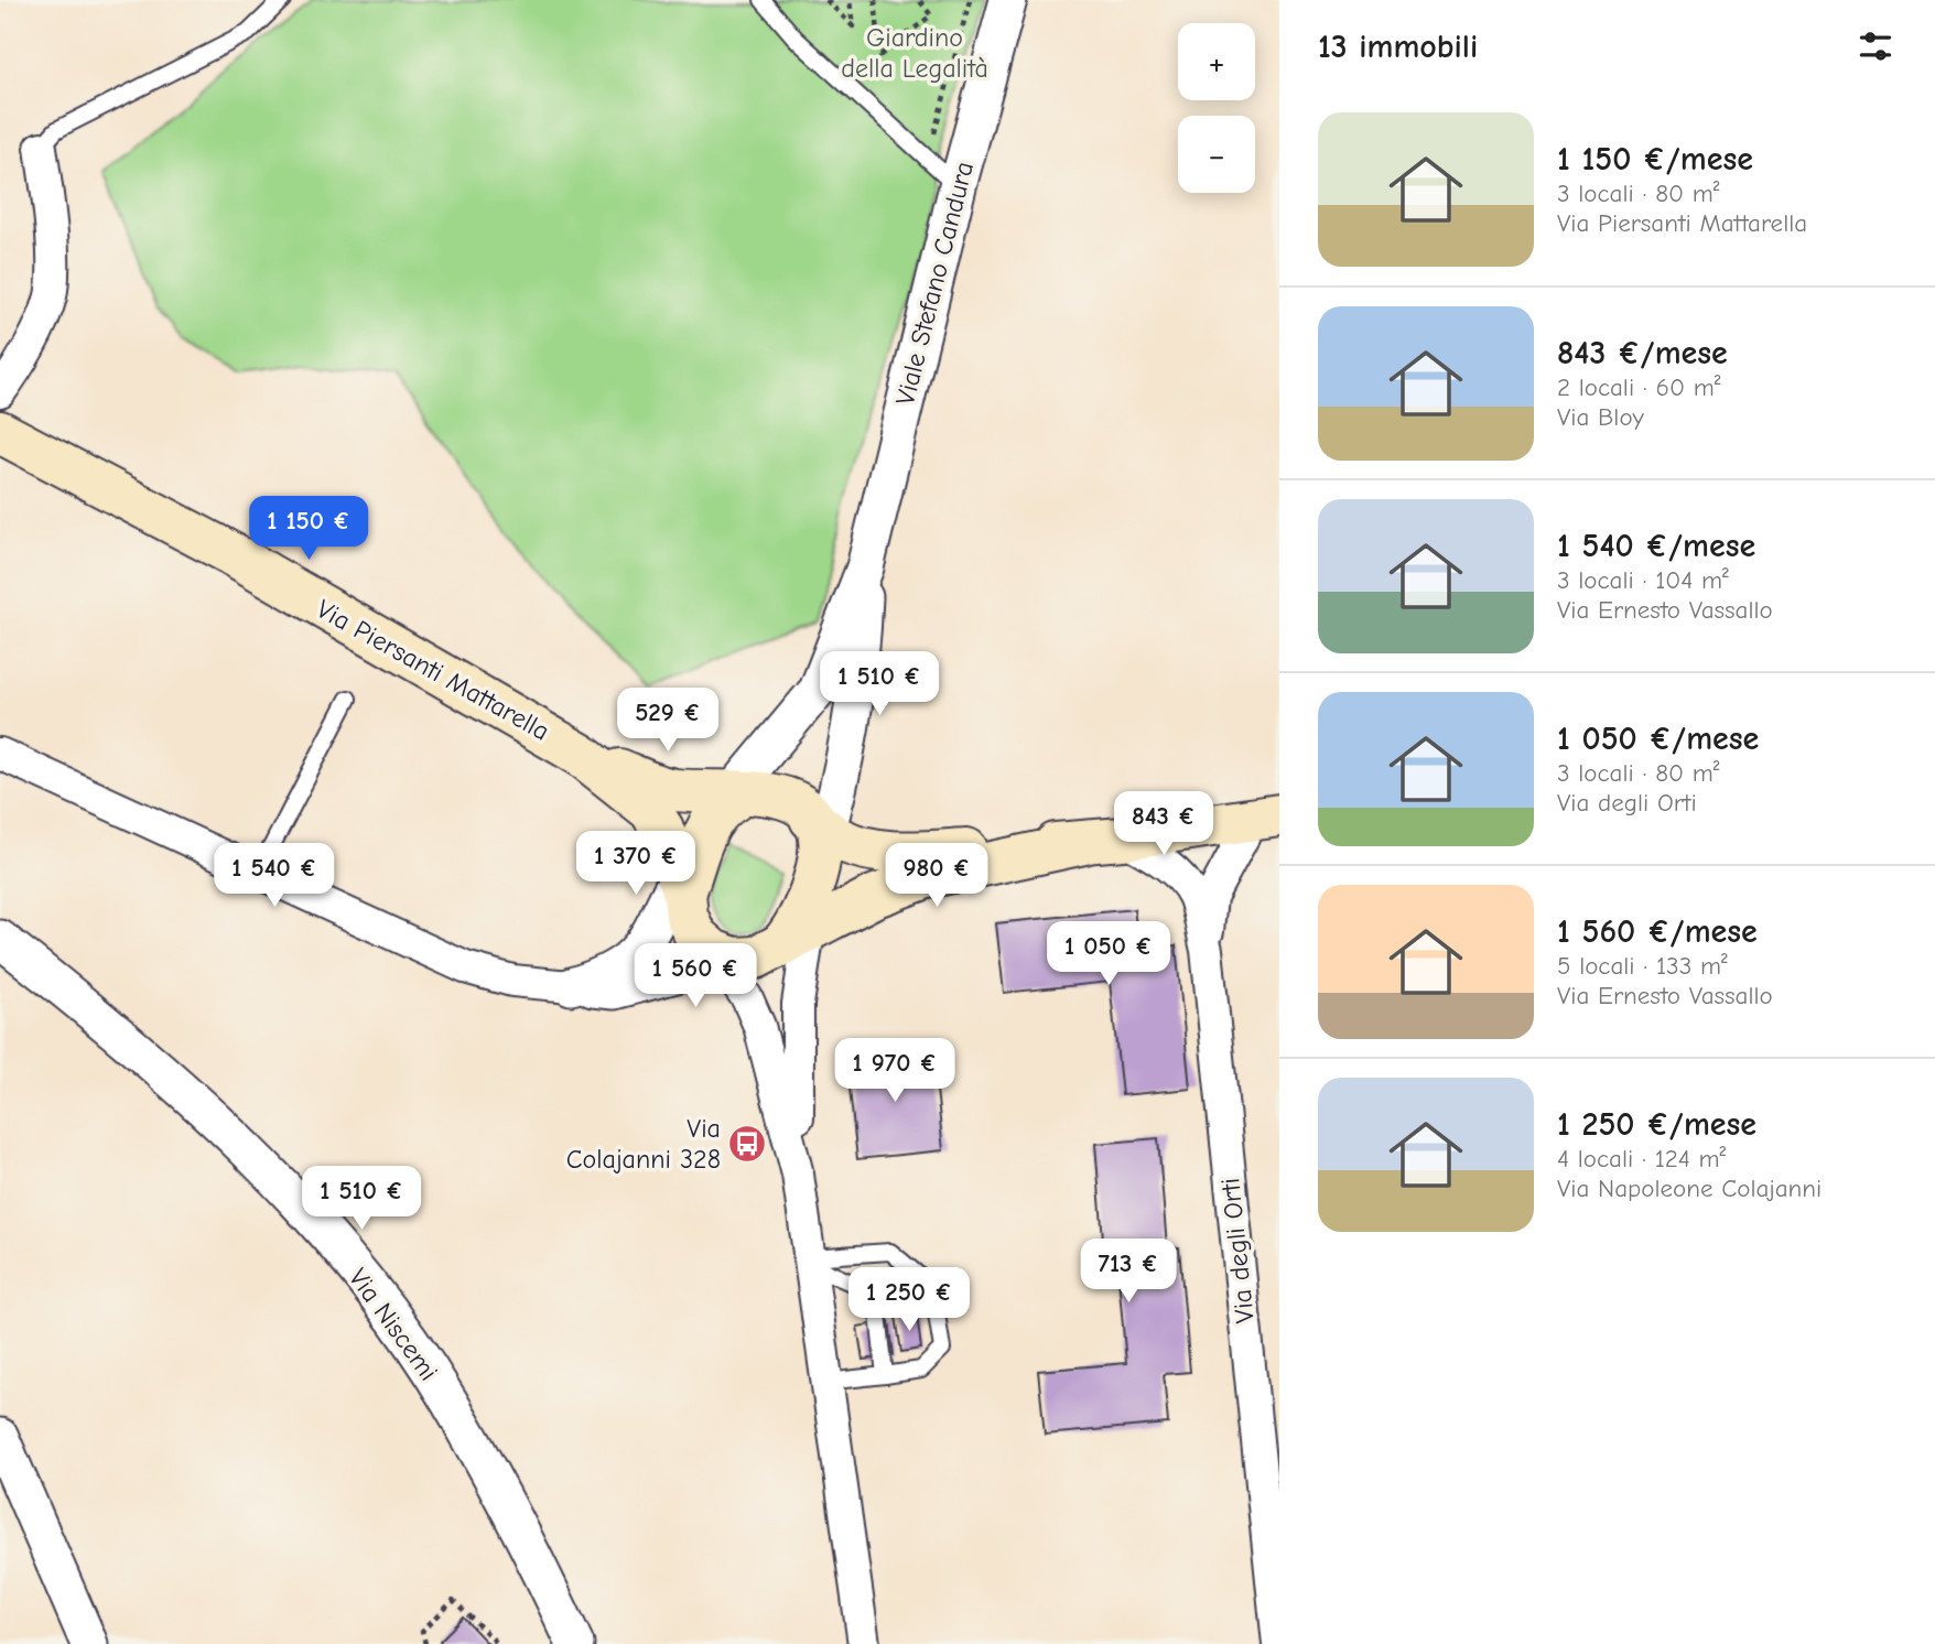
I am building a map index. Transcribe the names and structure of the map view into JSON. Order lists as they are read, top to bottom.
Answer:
{
  "streets": {
    "main road": ["Via Piersanti Mattarella"],
    "street": ["Viale Stefano Candura", "Via degli Orti", "Via Niscemi"]
  },
  "parks": ["Giardino della Legalità"],
  "places": {
    "bus stop": ["Via Colajanni 328"]
  },
  "page": {
    "heading": "13 immobili",
    "map_buttons": ["+", "−"],
    "list": [
      {
        "name": "1 150 €/mese",
        "note": "3 locali · 80 m² · Via Piersanti Mattarella"
      },
      {
        "name": "843 €/mese",
        "note": "2 locali · 60 m² · Via Bloy"
      },
      {
        "name": "1 540 €/mese",
        "note": "3 locali · 104 m² · Via Ernesto Vassallo"
      },
      {
        "name": "1 050 €/mese",
        "note": "3 locali · 80 m² · Via degli Orti"
      },
      {
        "name": "1 560 €/mese",
        "note": "5 locali · 133 m² · Via Ernesto Vassallo"
      },
      {
        "name": "1 250 €/mese",
        "note": "4 locali · 124 m² · Via Napoleone Colajanni"
      }
    ],
    "price": [
      "1 150 €",
      "1 510 €",
      "529 €",
      "843 €",
      "1 370 €",
      "1 540 €",
      "980 €",
      "1 050 €",
      "1 560 €",
      "1 970 €",
      "1 510 €",
      "713 €",
      "1 250 €"
    ]
  }
}
